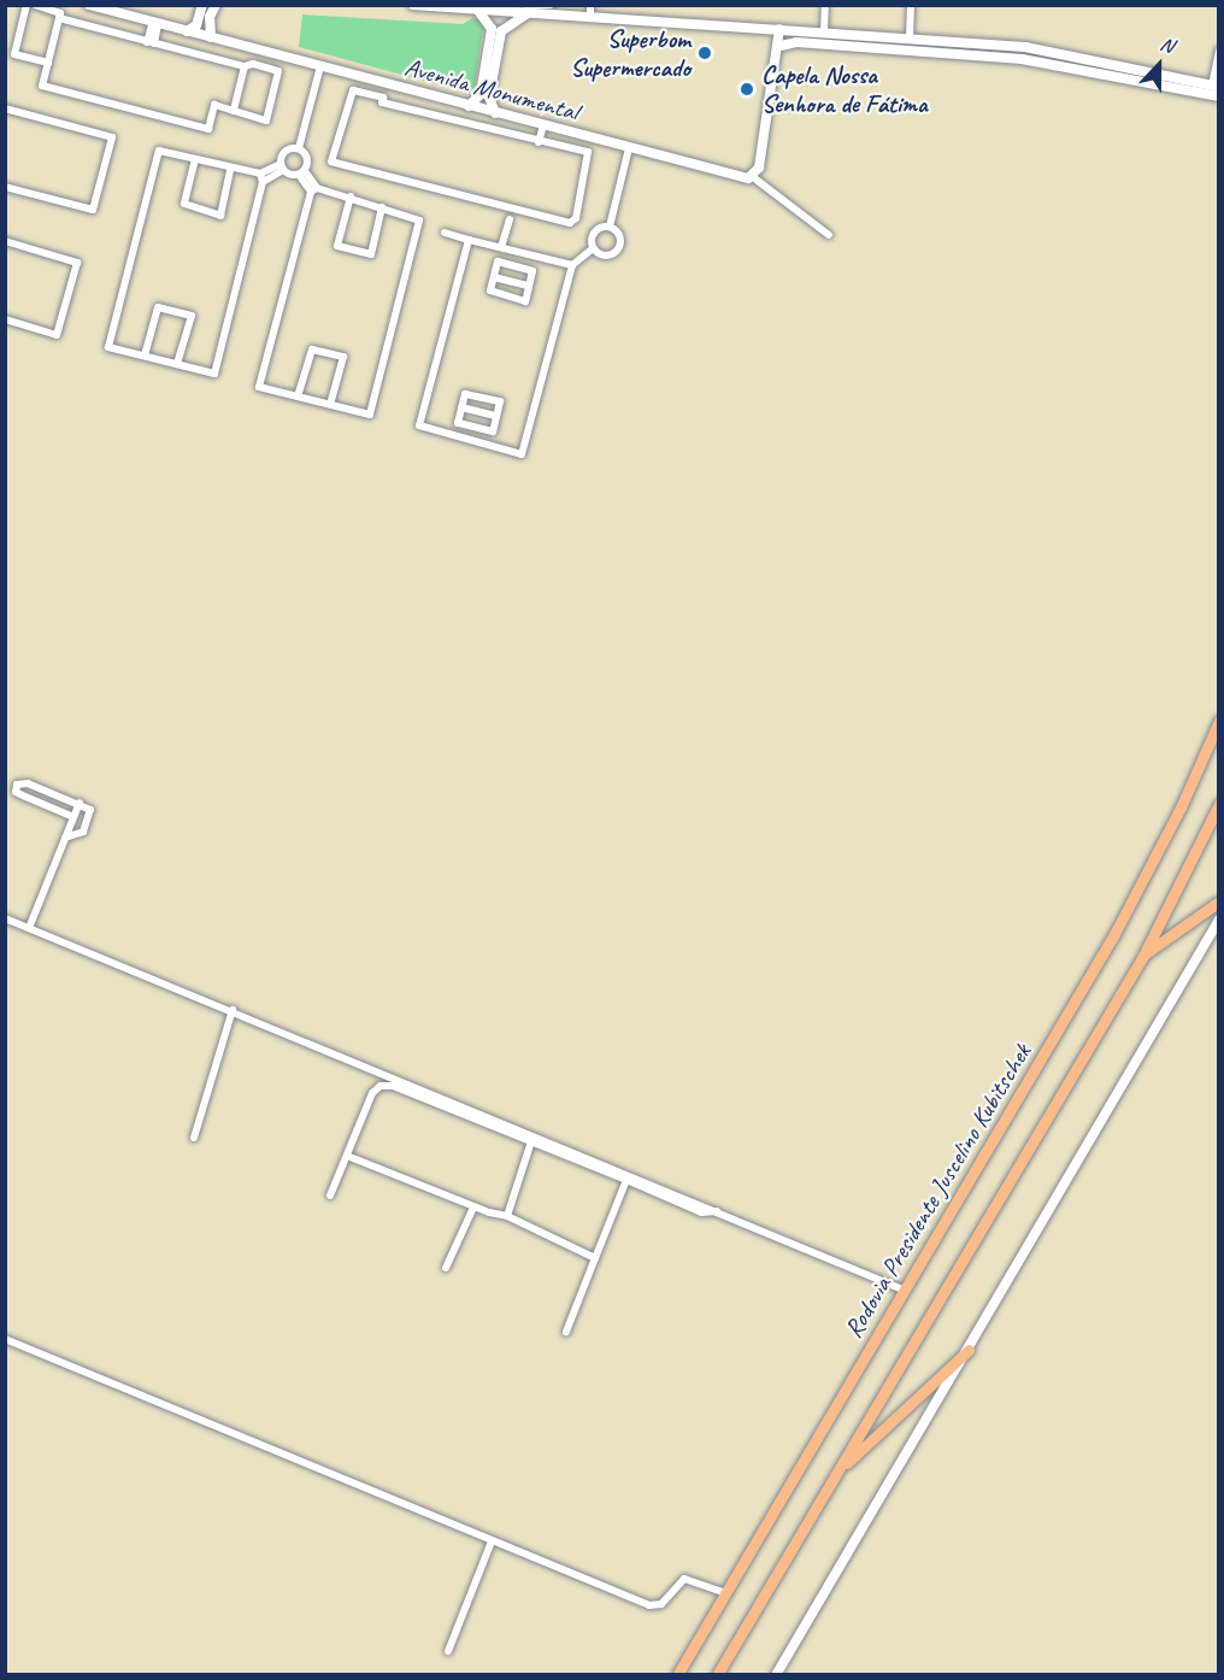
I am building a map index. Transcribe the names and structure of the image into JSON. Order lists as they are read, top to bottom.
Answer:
{
  "streets": {
    "highway": ["Rodovia Presidente Juscelino Kubitschek"],
    "street": ["Avenida Monumental"]
  },
  "places": ["Superbom Supermercado", "Capela Nossa Senhora de Fátima"],
  "north": "top"
}
